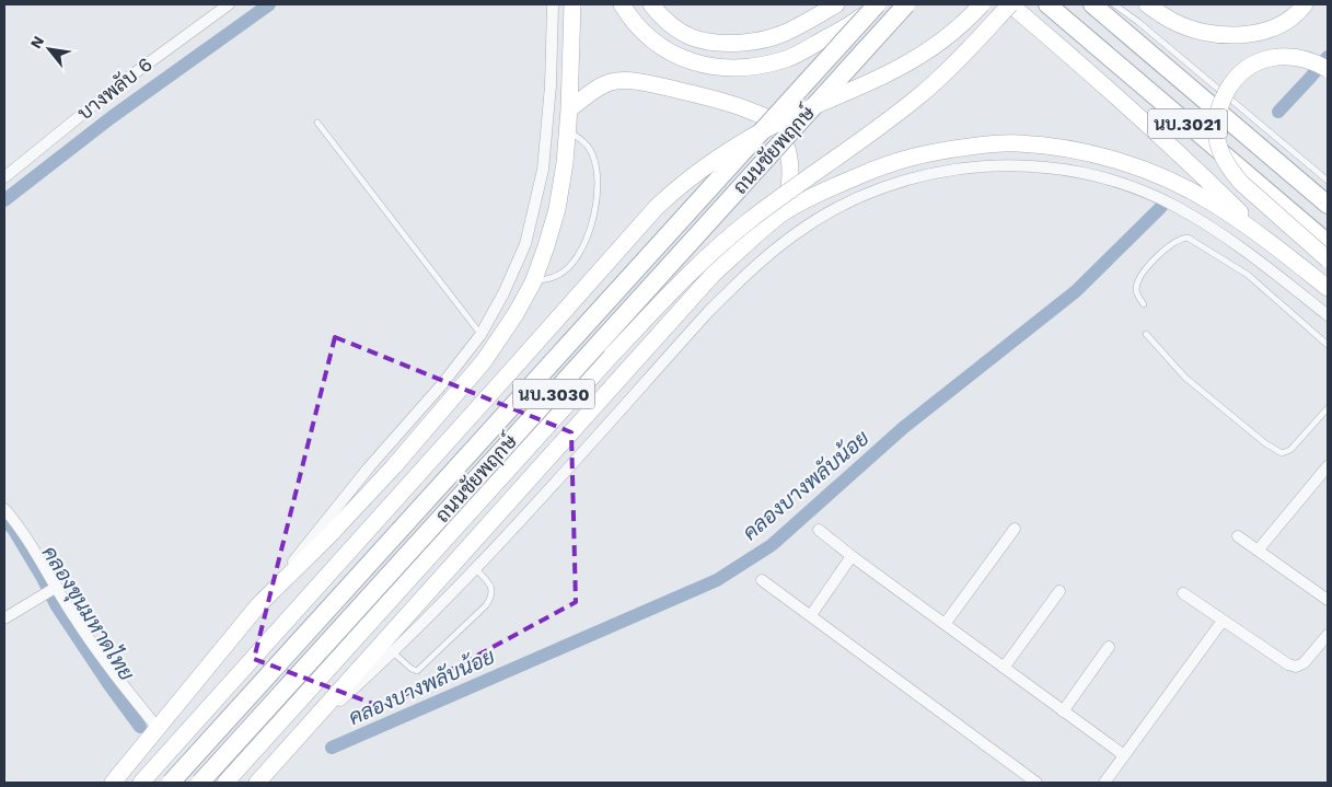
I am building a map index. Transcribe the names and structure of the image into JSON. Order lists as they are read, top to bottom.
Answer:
{
  "streets": {
    "main road": ["นบ.3021", "ถนนชัยพฤกษ์", "นบ.3030"],
    "street": ["บางพลับ 6"]
  },
  "water": ["คลองบางพลับน้อย", "คลองขุนมหาดไทย"],
  "north": "top left"
}
